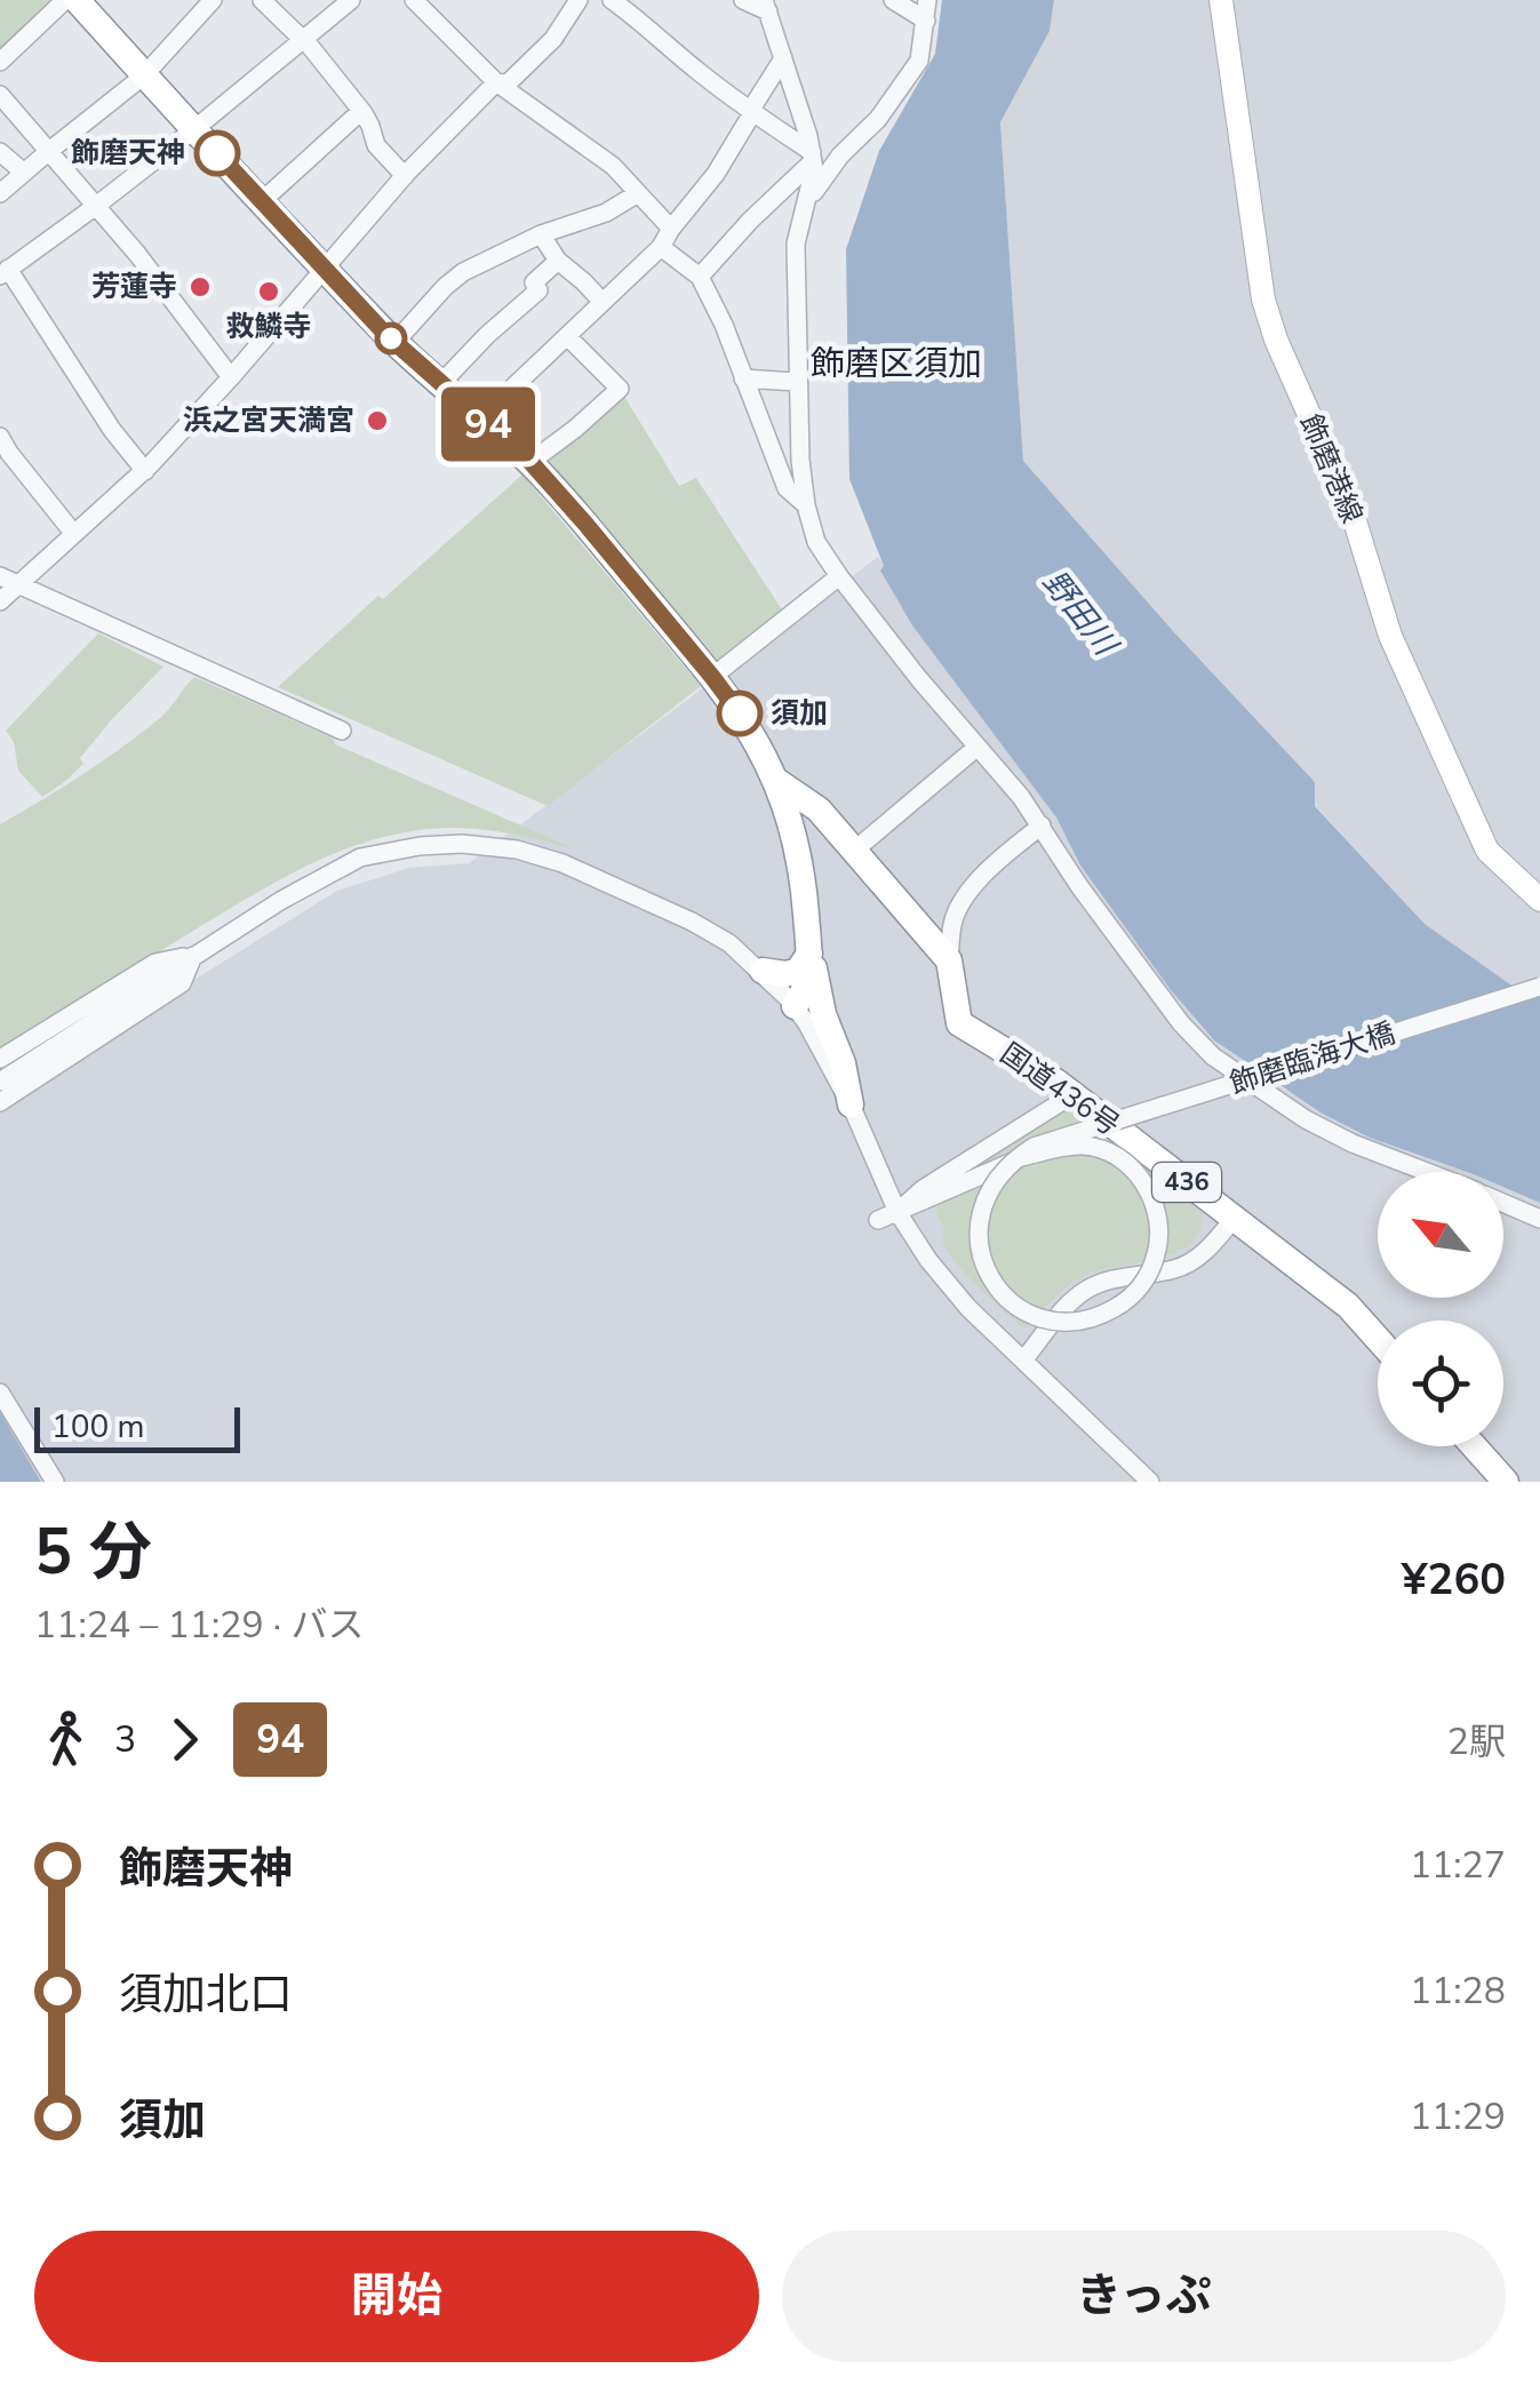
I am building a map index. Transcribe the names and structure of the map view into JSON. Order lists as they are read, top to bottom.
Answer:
{
  "streets": {
    "highway": ["国道436号", "436"],
    "main road": ["飾磨港線"],
    "street": ["飾磨臨海大橋"]
  },
  "districts": ["飾磨区須加"],
  "water": ["野田川"],
  "places": [
    "飾磨天神",
    "芳蓮寺",
    "救鱗寺",
    "浜之宮天満宮",
    "須加"
  ],
  "lines": ["bus line 94"],
  "scale_bar": "100 m",
  "north": "top left",
  "page": {
    "on_map": "94",
    "scale": "100 m",
    "heading": ["5 分", "11:24 – 11:29 · バス", "¥260"],
    "legs": ["3", "94", "2駅"],
    "list": [
      {
        "name": "飾磨天神",
        "value": "11:27"
      },
      {
        "name": "須加北口",
        "value": "11:28"
      },
      {
        "name": "須加",
        "value": "11:29"
      }
    ],
    "buttons": ["開始", "きっぷ"]
  }
}
